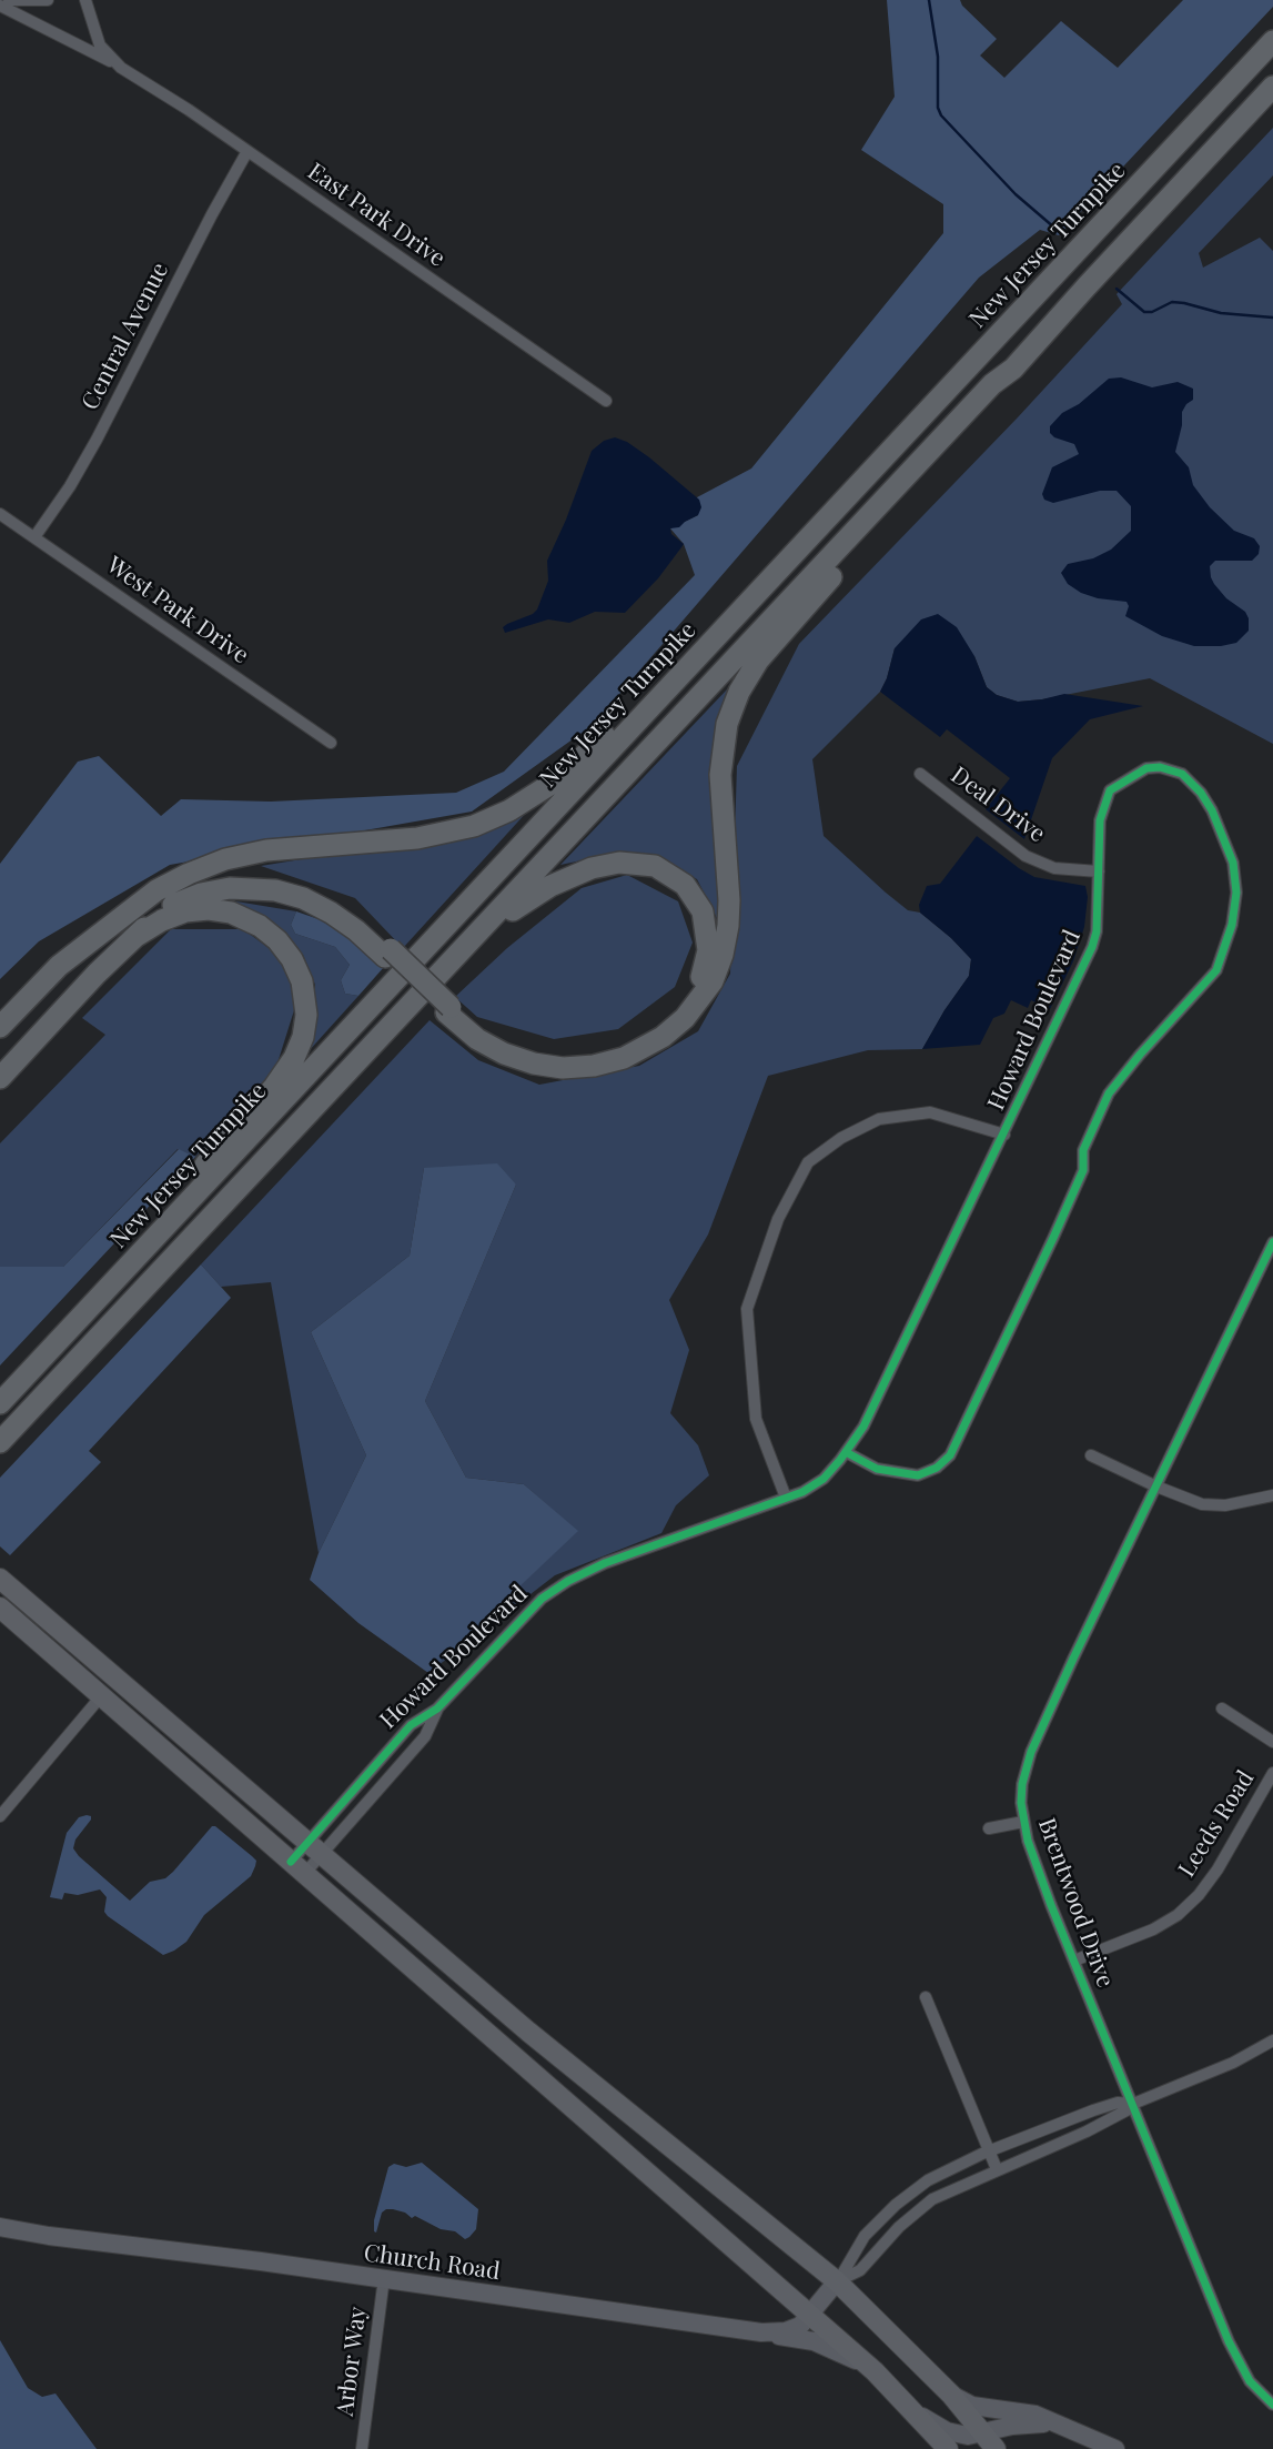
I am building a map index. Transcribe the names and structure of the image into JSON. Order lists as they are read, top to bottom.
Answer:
{
  "streets": {
    "highway": ["New Jersey Turnpike"],
    "main road": ["Church Road"],
    "street": [
      "East Park Drive",
      "Central Avenue",
      "West Park Drive",
      "Deal Drive",
      "Howard Boulevard",
      "Leeds Road",
      "Brentwood Drive",
      "Arbor Way"
    ]
  },
  "crossings": [
    ["East Park Drive", "Central Avenue"],
    ["Central Avenue", "West Park Drive"],
    ["Deal Drive", "Howard Boulevard"],
    ["Leeds Road", "Brentwood Drive"],
    ["Church Road", "Arbor Way"]
  ]
}
